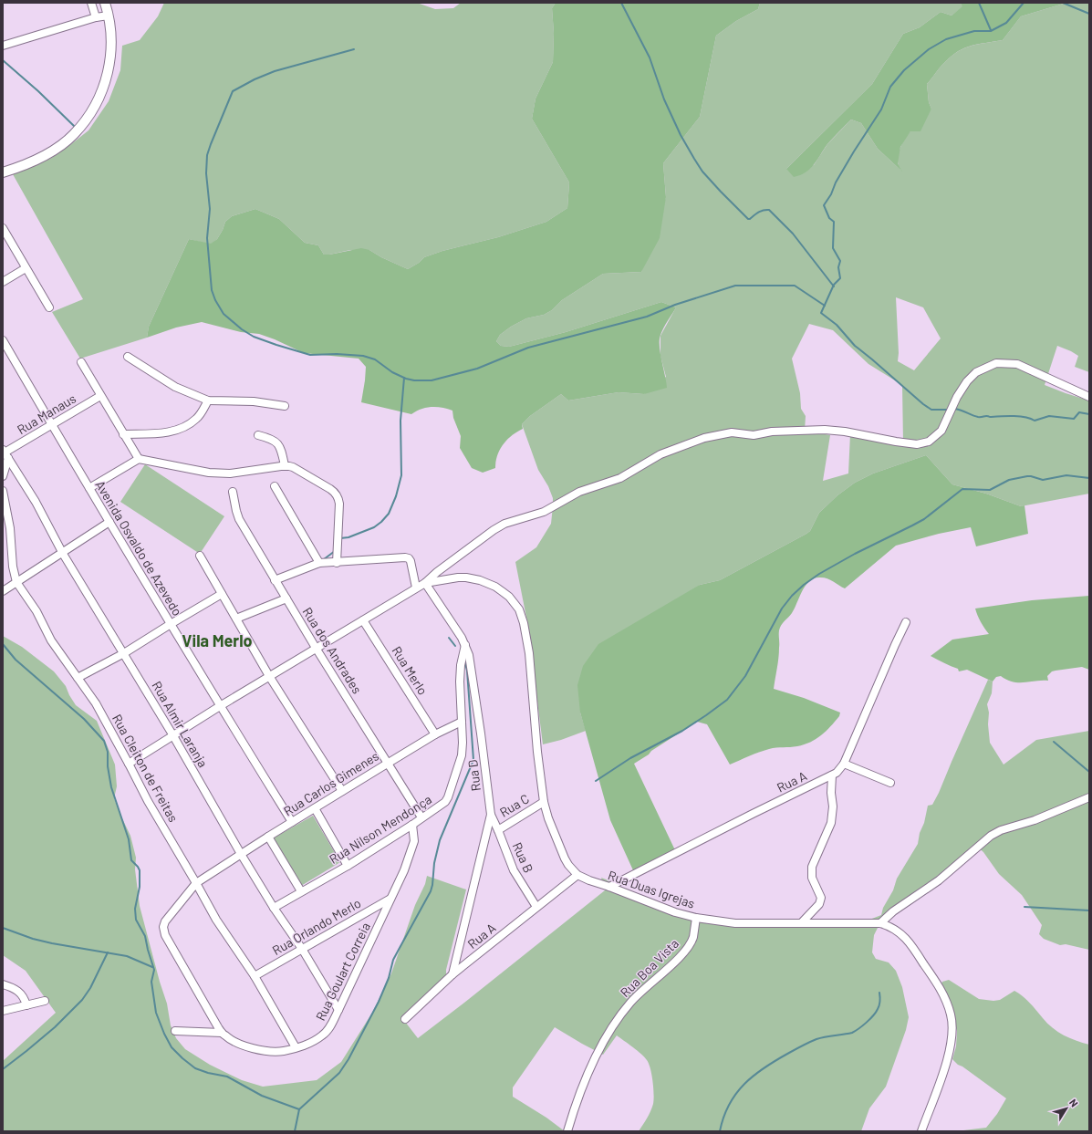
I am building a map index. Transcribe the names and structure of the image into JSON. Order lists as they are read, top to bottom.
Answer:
{
  "streets": {
    "street": [
      "Rua Manaus",
      "Avenida Osvaldo de Azevedo",
      "Rua dos Andrades",
      "Rua Merlo",
      "Rua Almir Laranja",
      "Rua Cleiton de Freitas",
      "Rua D",
      "Rua A",
      "Rua Carlos Gimenes",
      "Rua C",
      "Rua Nilson Mendonça",
      "Rua B",
      "Rua Duas Igrejas",
      "Rua Orlando Merlo",
      "Rua Boa Vista",
      "Rua Goulart Correia"
    ]
  },
  "crossings": [
    ["Rua Manaus", "Avenida Osvaldo de Azevedo"],
    ["Rua Manaus", "Rua Almir Laranja"],
    ["Avenida Osvaldo de Azevedo", "Rua Carlos Gimenes"],
    ["Rua dos Andrades", "Rua Carlos Gimenes"],
    ["Rua dos Andrades", "Rua Nilson Mendonça"],
    ["Rua Merlo", "Rua Carlos Gimenes"],
    ["Rua Almir Laranja", "Rua Carlos Gimenes"],
    ["Rua Almir Laranja", "Rua Nilson Mendonça"],
    ["Rua Almir Laranja", "Rua Orlando Merlo"],
    ["Rua Almir Laranja", "Rua Goulart Correia"],
    ["Rua Cleiton de Freitas", "Rua Carlos Gimenes"],
    ["Rua Cleiton de Freitas", "Rua Orlando Merlo"],
    ["Rua Cleiton de Freitas", "Rua Goulart Correia"],
    ["Rua D", "Rua A"],
    ["Rua D", "Rua B"],
    ["Rua D", "Rua Duas Igrejas"],
    ["Rua A", "Rua B"],
    ["Rua A", "Rua Duas Igrejas"],
    ["Rua Carlos Gimenes", "Rua Nilson Mendonça"],
    ["Rua Carlos Gimenes", "Rua Goulart Correia"],
    ["Rua C", "Rua B"],
    ["Rua C", "Rua Duas Igrejas"],
    ["Rua Nilson Mendonça", "Rua Goulart Correia"],
    ["Rua Duas Igrejas", "Rua Boa Vista"],
    ["Rua Orlando Merlo", "Rua Goulart Correia"]
  ],
  "districts": ["Vila Merlo"],
  "north": "top right"
}
